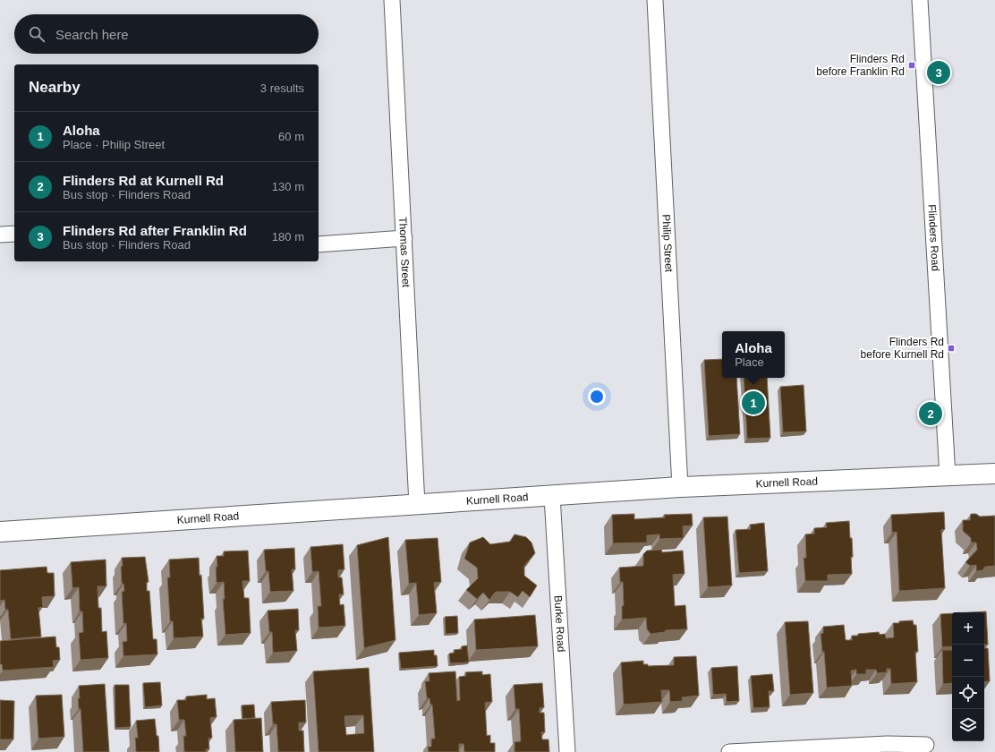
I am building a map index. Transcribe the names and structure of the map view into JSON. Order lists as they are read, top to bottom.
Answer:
{
  "streets": {
    "street": [
      "Flinders Road",
      "Philip Street",
      "Thomas Street",
      "Kurnell Road",
      "Burke Road"
    ]
  },
  "crossings": [
    ["Flinders Road", "Kurnell Road"],
    ["Philip Street", "Kurnell Road"],
    ["Thomas Street", "Kurnell Road"],
    ["Kurnell Road", "Burke Road"]
  ],
  "places": {
    "transit": ["Flinders Rd before Franklin Rd", "Flinders Rd before Kurnell Rd"]
  },
  "page": {
    "search": "Search here",
    "pins": ["3", "1", "2"],
    "heading": ["Nearby", "3 results"],
    "list": [
      {
        "mark": "1",
        "name": "Aloha",
        "note": "Place · Philip Street",
        "value": "60 m"
      },
      {
        "mark": "2",
        "name": "Flinders Rd at Kurnell Rd",
        "note": "Bus stop · Flinders Road",
        "value": "130 m"
      },
      {
        "mark": "3",
        "name": "Flinders Rd after Franklin Rd",
        "note": "Bus stop · Flinders Road",
        "value": "180 m"
      }
    ],
    "popup": ["Aloha", "Place"],
    "map_buttons": ["+", "−"]
  }
}
